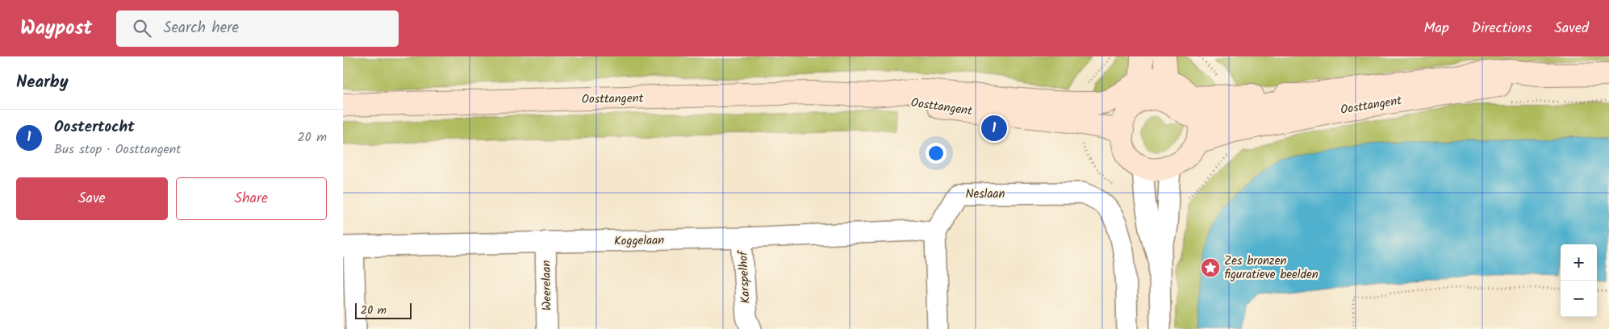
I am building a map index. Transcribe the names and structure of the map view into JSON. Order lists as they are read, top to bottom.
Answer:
{
  "streets": {
    "main road": ["Oosttangent"],
    "street": [
      "Neslaan",
      "Koggelaan",
      "Karspelhof",
      "Weerelaan"
    ]
  },
  "crossings": [
    ["Neslaan", "Koggelaan"],
    ["Koggelaan", "Karspelhof"],
    ["Koggelaan", "Weerelaan"]
  ],
  "places": {
    "place": ["Zes bronzen figuratieve beelden"]
  },
  "scale_bar": "20 m",
  "page": {
    "header": "Waypost",
    "search": "Search here",
    "nav": ["Map", "Directions", "Saved"],
    "heading": "Nearby",
    "list": [
      {
        "mark": "1",
        "name": "Oostertocht",
        "note": "Bus stop · Oosttangent",
        "value": "20 m"
      }
    ],
    "pins": "1",
    "buttons": ["Save", "Share"],
    "map_buttons": ["+", "−"],
    "scale": "20 m"
  }
}
